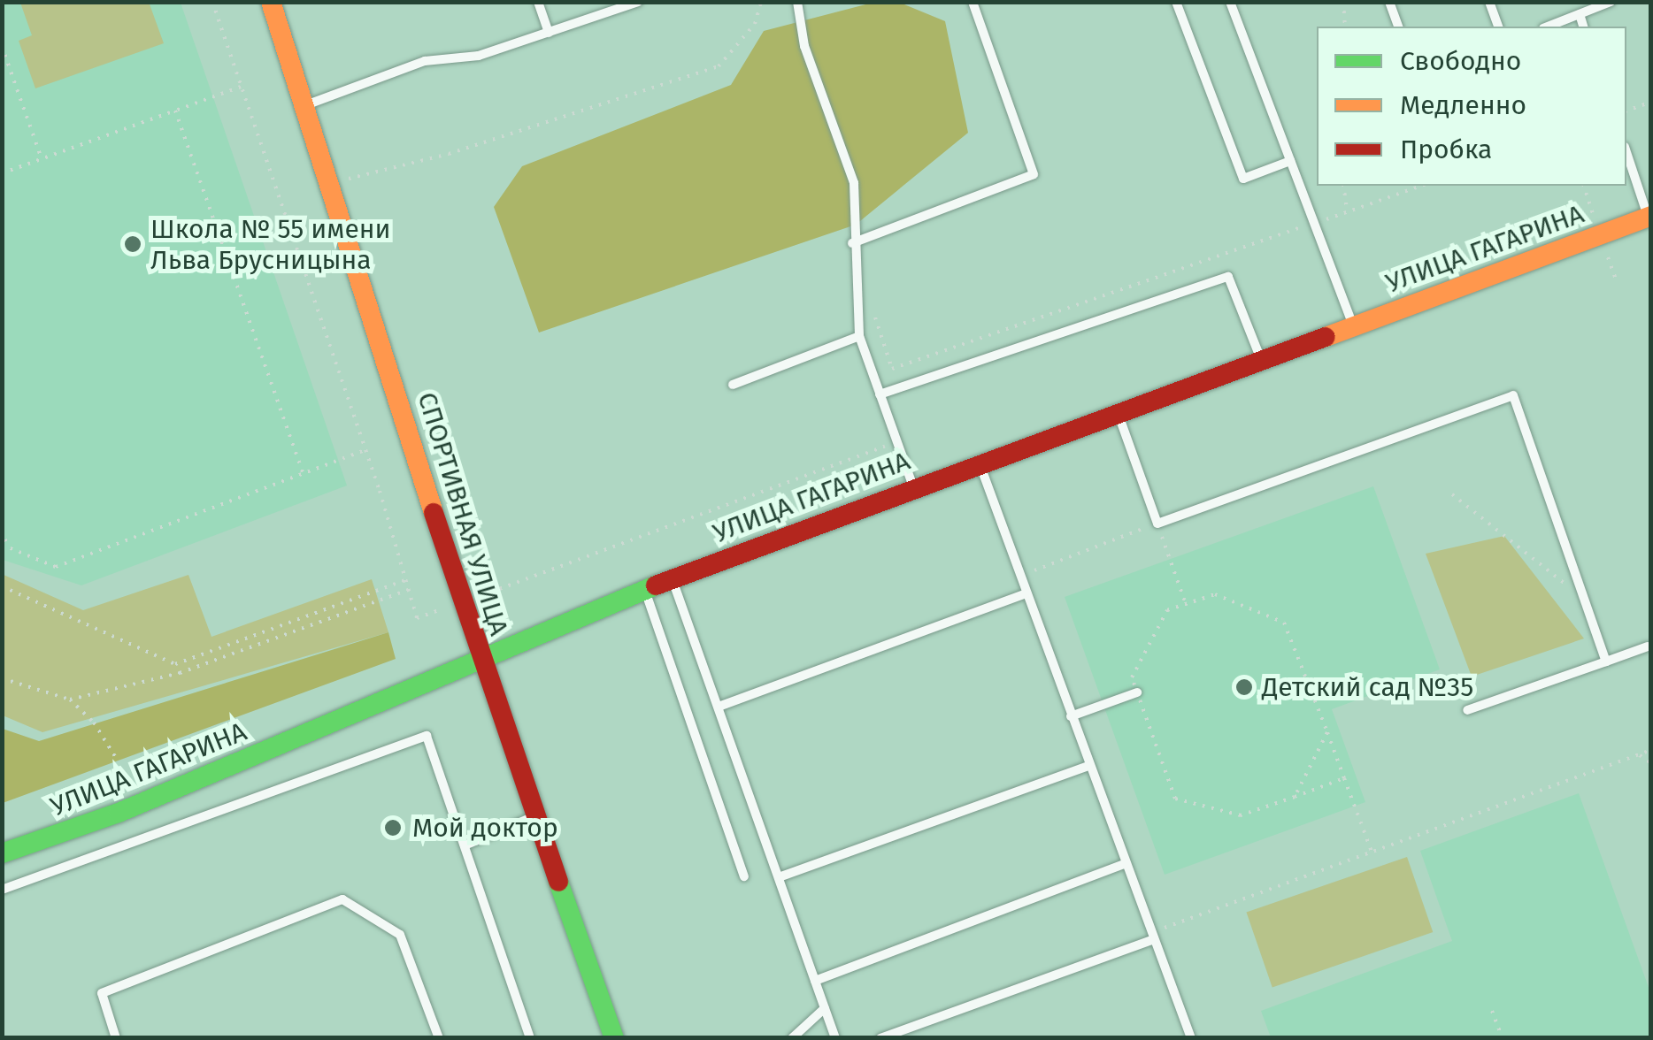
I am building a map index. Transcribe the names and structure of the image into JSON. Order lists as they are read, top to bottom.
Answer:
{
  "streets": {
    "street": ["УЛИЦА ГАГАРИНА", "СПОРТИВНАЯ УЛИЦА"]
  },
  "crossings": [
    ["УЛИЦА ГАГАРИНА", "СПОРТИВНАЯ УЛИЦА"]
  ],
  "places": ["Школа № 55 имени Льва Брусницына", "Детский сад №35", "Мой доктор"],
  "legend": ["Свободно", "Медленно", "Пробка"]
}
